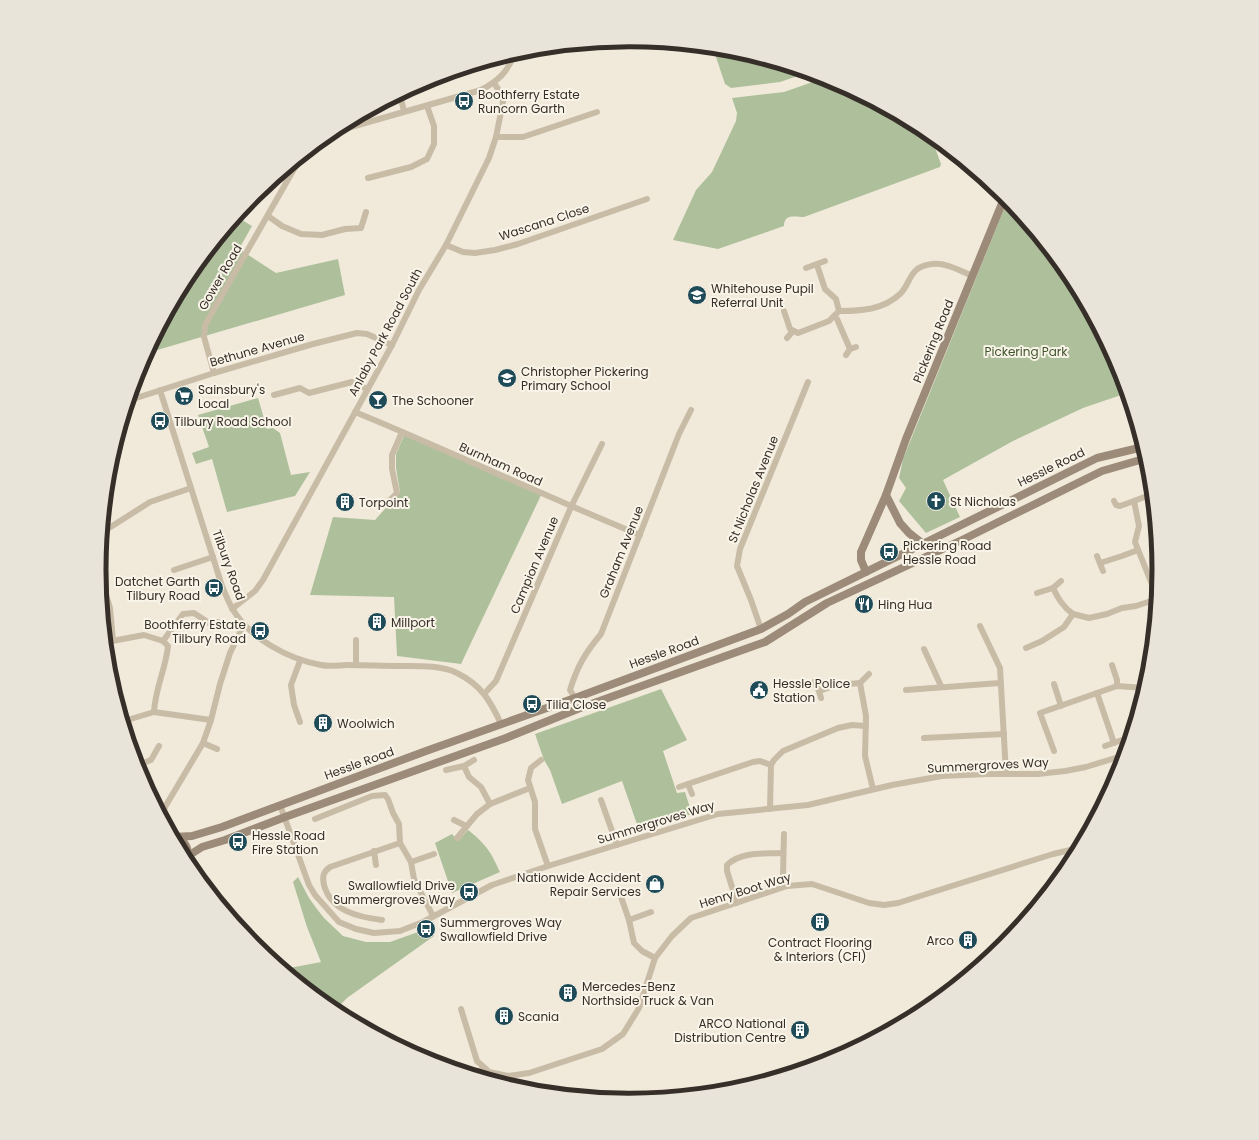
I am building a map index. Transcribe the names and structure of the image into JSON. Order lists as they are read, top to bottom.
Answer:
{
  "streets": {
    "street": [
      "Wascana Close",
      "Gower Road",
      "Anlaby Park Road South",
      "Pickering Road",
      "Bethune Avenue",
      "Burnham Road",
      "Hessle Road",
      "St Nicholas Avenue",
      "Graham Avenue",
      "Tilbury Road",
      "Campion Avenue",
      "Summergroves Way",
      "Henry Boot Way"
    ]
  },
  "crossings": [
    ["Wascana Close", "Anlaby Park Road South"],
    ["Gower Road", "Bethune Avenue"],
    ["Anlaby Park Road South", "Bethune Avenue"],
    ["Anlaby Park Road South", "Burnham Road"],
    ["Anlaby Park Road South", "Tilbury Road"],
    ["Pickering Road", "Hessle Road"],
    ["Bethune Avenue", "Tilbury Road"],
    ["Burnham Road", "Graham Avenue"],
    ["Burnham Road", "Campion Avenue"],
    ["Hessle Road", "St Nicholas Avenue"],
    ["Hessle Road", "Graham Avenue"],
    ["Hessle Road", "Tilbury Road"],
    ["Hessle Road", "Summergroves Way"],
    ["Tilbury Road", "Campion Avenue"]
  ],
  "parks": ["Pickering Park"],
  "places": {
    "bus stop": [
      "Boothferry Estate Runcorn Garth",
      "Tilbury Road School",
      "Pickering Road Hessle Road",
      "Datchet Garth Tilbury Road",
      "Boothferry Estate Tilbury Road",
      "Tilia Close",
      "Hessle Road Fire Station",
      "Swallowfield Drive Summergroves Way",
      "Summergroves Way Swallowfield Drive"
    ],
    "school or university": ["Whitehouse Pupil Referral Unit", "Christopher Pickering Primary School"],
    "supermarket": ["Sainsbury's Local"],
    "bar": ["The Schooner"],
    "church": ["St Nicholas"],
    "building": [
      "Torpoint",
      "Millport",
      "Woolwich",
      "Contract Flooring & Interiors (CFI)",
      "Arco",
      "Mercedes-Benz Northside Truck & Van",
      "Scania",
      "ARCO National Distribution Centre"
    ],
    "restaurant": ["Hing Hua"],
    "public building": ["Hessle Police Station"],
    "shop": ["Nationwide Accident Repair Services"]
  }
}
